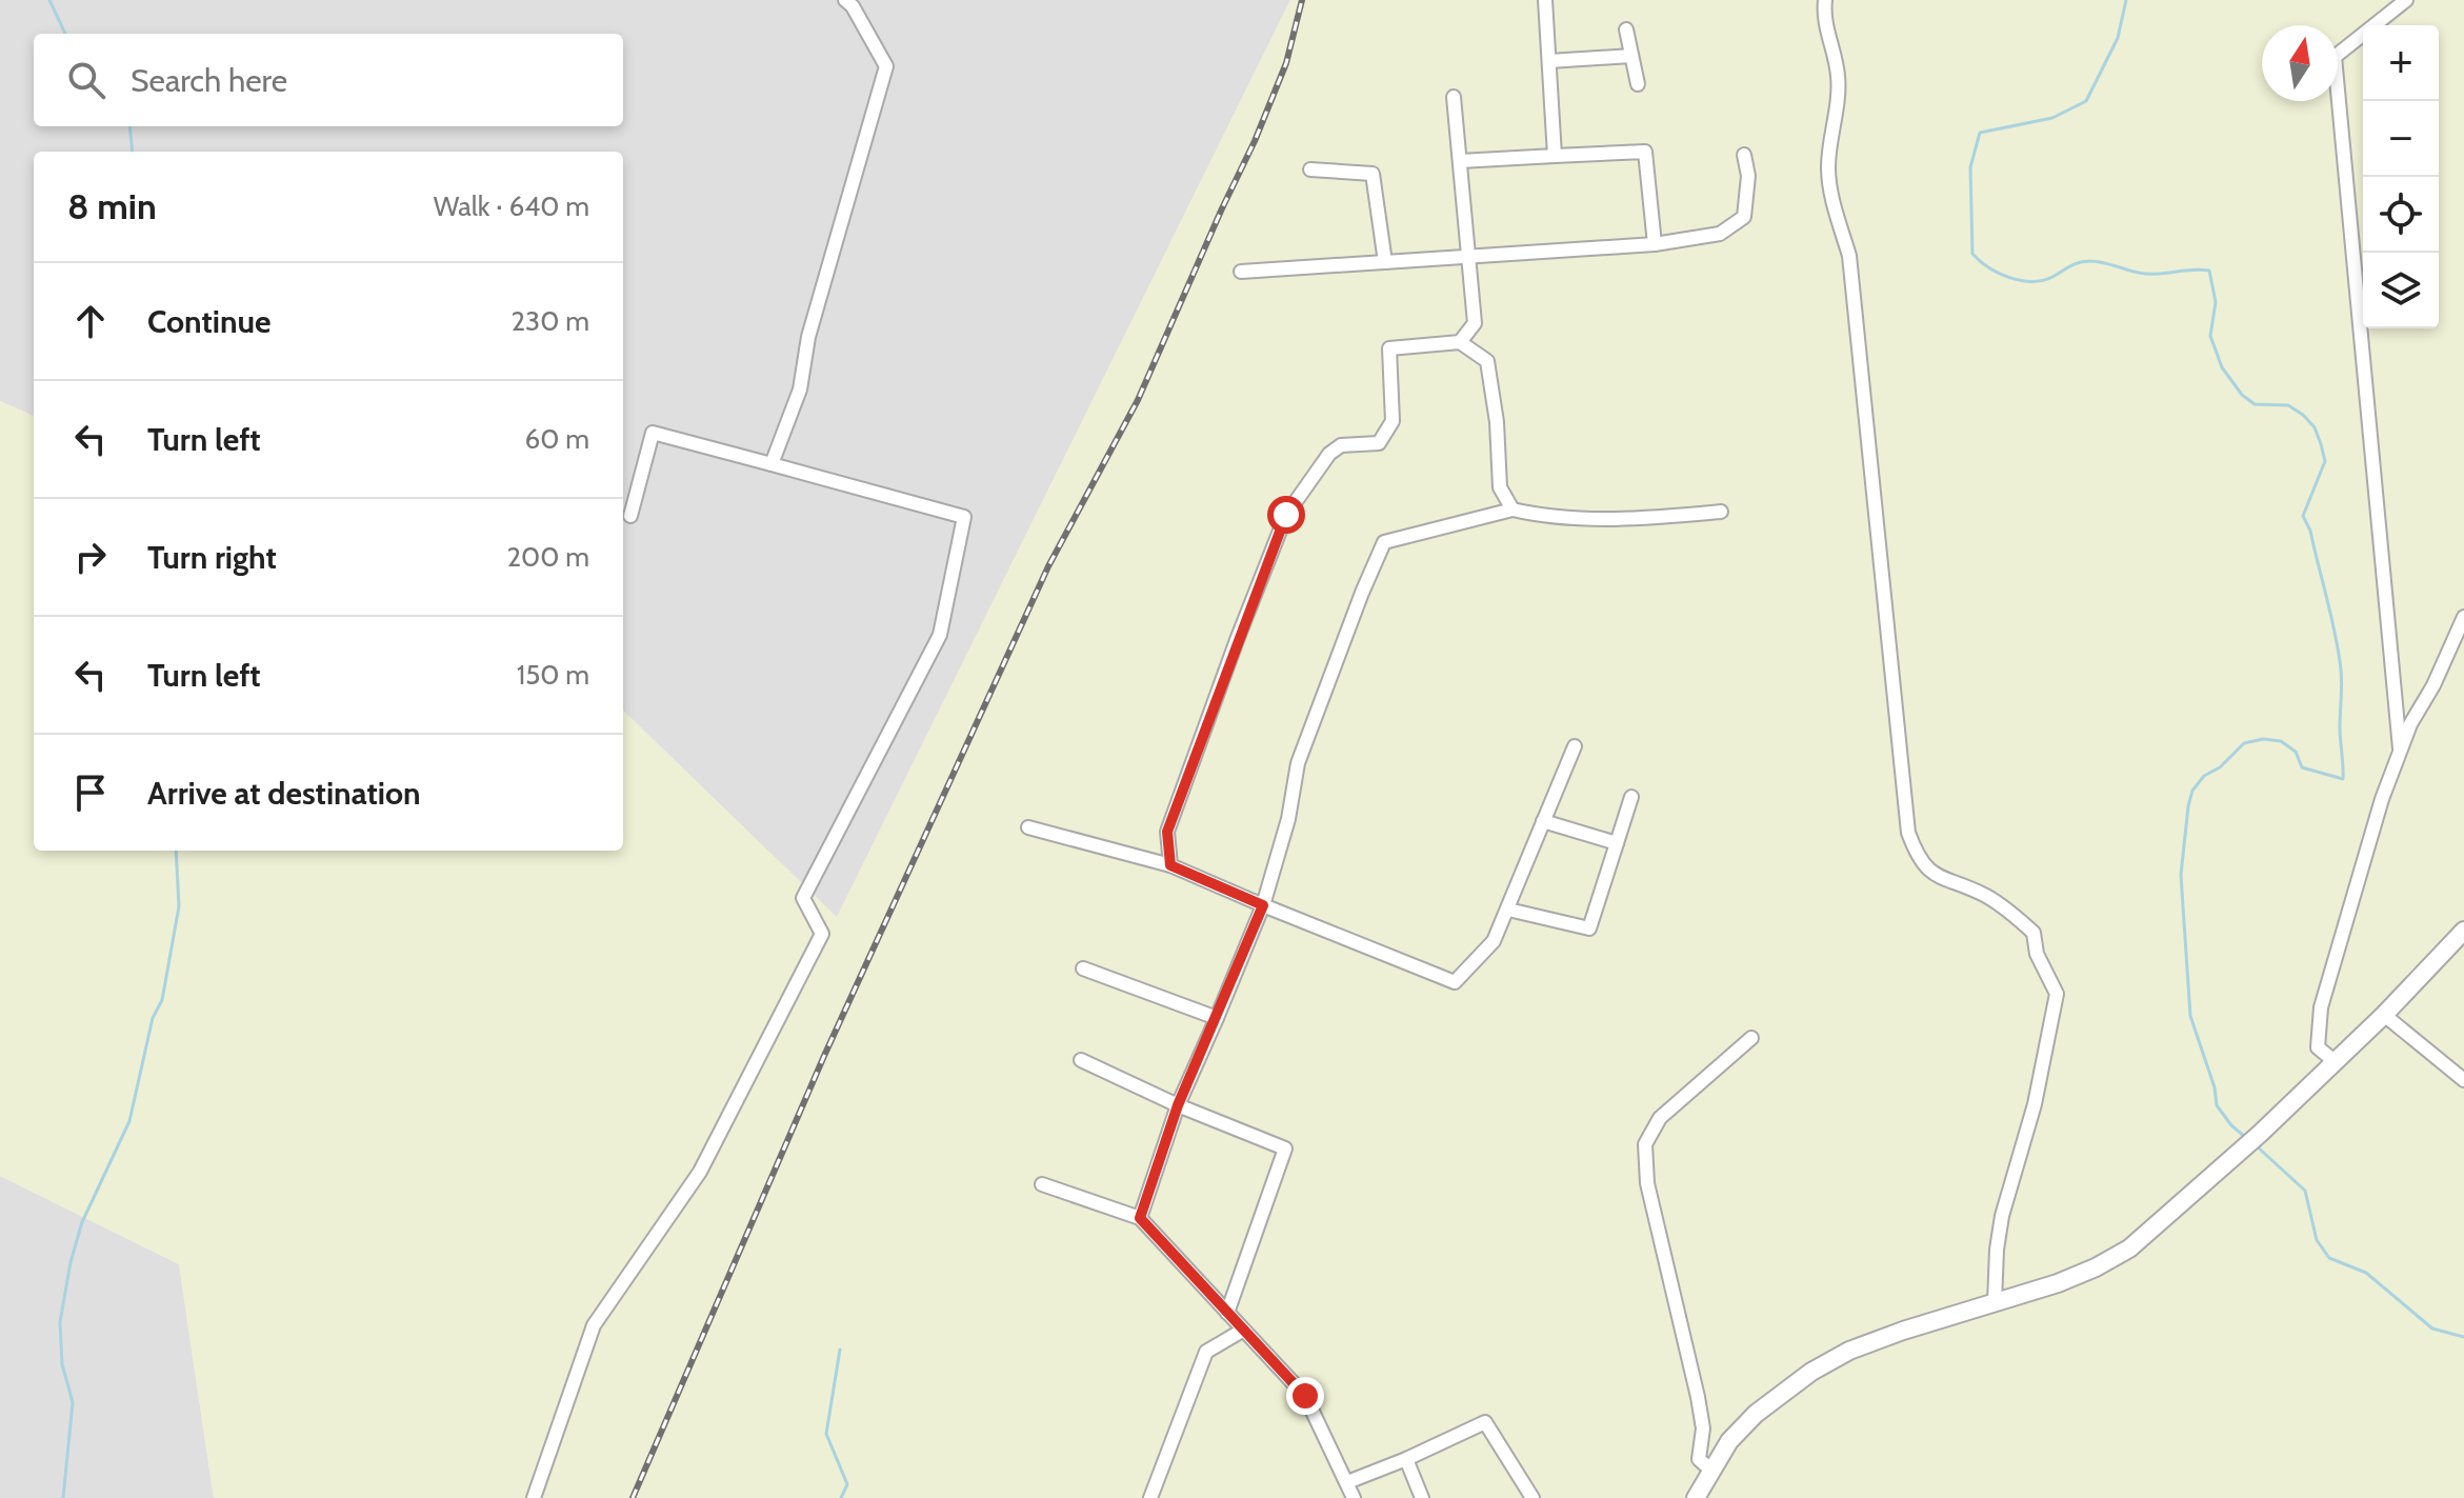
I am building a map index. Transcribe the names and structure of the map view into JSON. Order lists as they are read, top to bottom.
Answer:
{
  "north": "top",
  "page": {
    "map_buttons": ["+", "−"],
    "search": "Search here",
    "heading": ["8 min", "Walk · 640 m"],
    "list": [
      ["Continue", "230 m"],
      ["Turn left", "60 m"],
      ["Turn right", "200 m"],
      ["Turn left", "150 m"],
      "Arrive at destination"
    ]
  }
}
